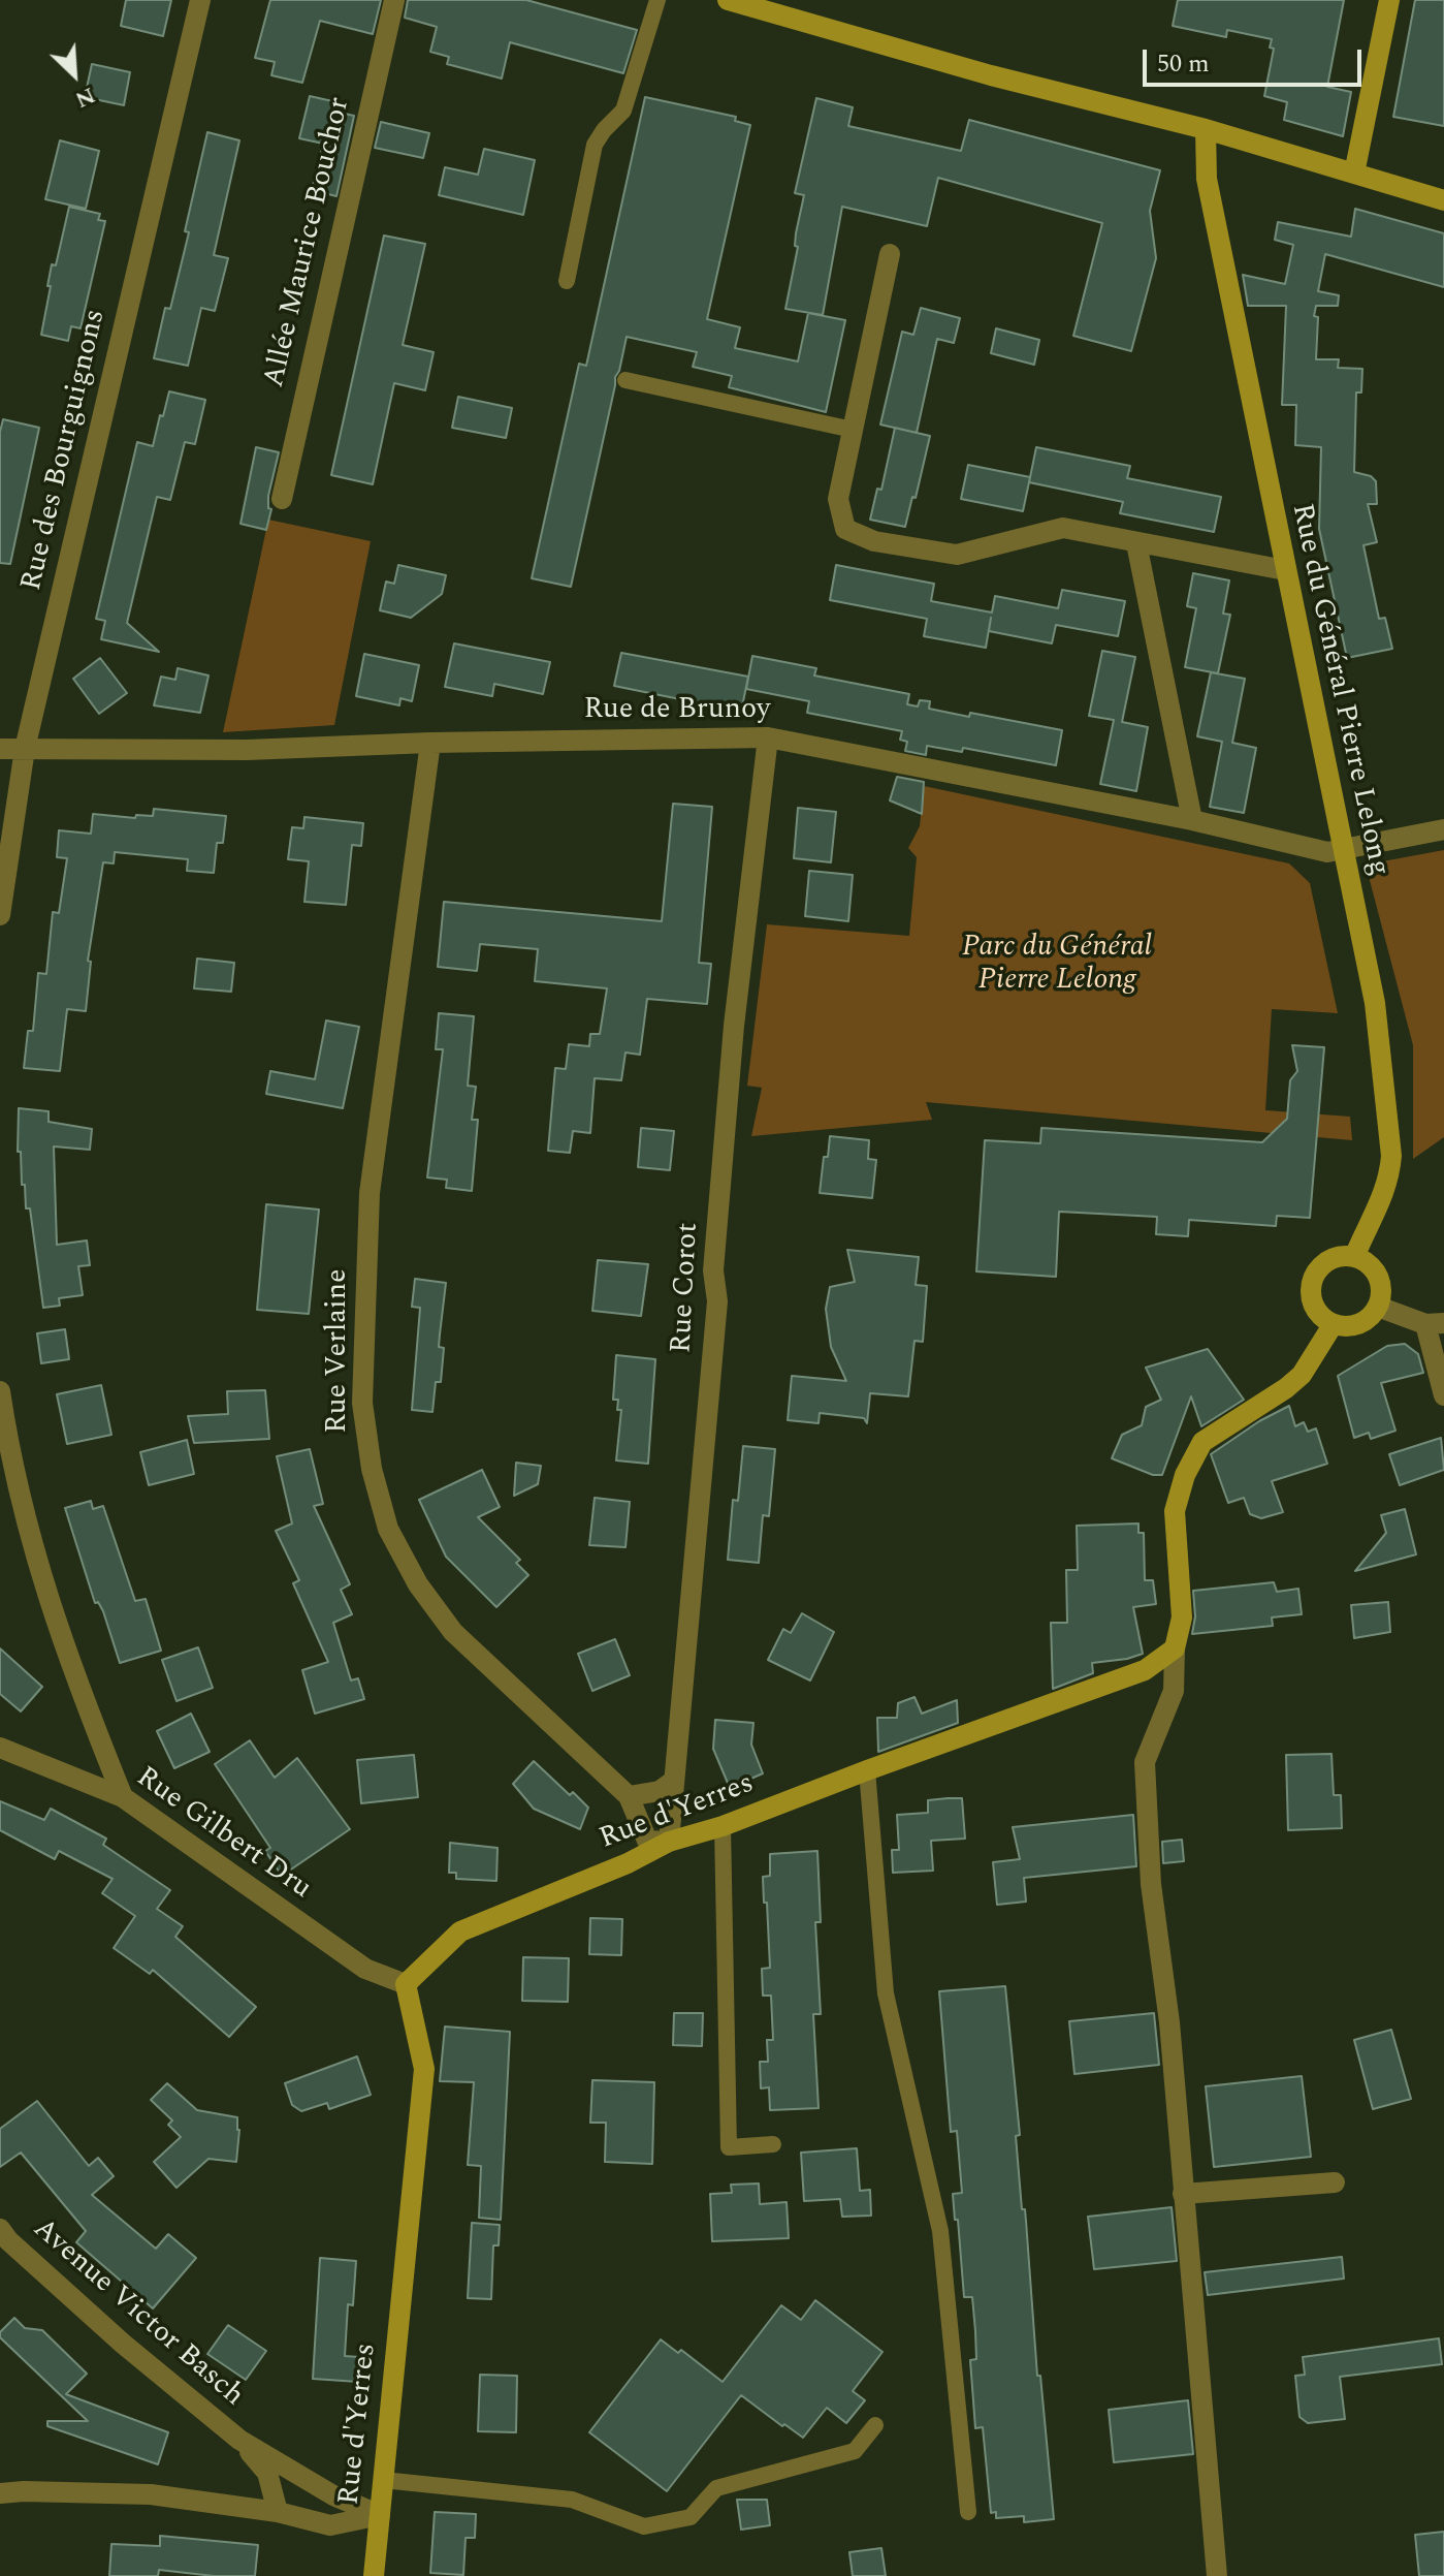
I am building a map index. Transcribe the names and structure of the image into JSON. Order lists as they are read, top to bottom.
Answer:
{
  "streets": {
    "street": [
      "Allée Maurice Bouchor",
      "Rue des Bourguignons",
      "Rue du Général Pierre Lelong",
      "Rue de Brunoy",
      "Rue Corot",
      "Rue Verlaine",
      "Rue d'Yerres",
      "Rue Gilbert Dru",
      "Avenue Victor Basch"
    ]
  },
  "crossings": [
    ["Rue des Bourguignons", "Rue de Brunoy"],
    ["Rue du Général Pierre Lelong", "Rue de Brunoy"],
    ["Rue de Brunoy", "Rue Corot"],
    ["Rue de Brunoy", "Rue Verlaine"],
    ["Rue Corot", "Rue Verlaine"],
    ["Rue Corot", "Rue d'Yerres"],
    ["Rue Verlaine", "Rue d'Yerres"],
    ["Rue d'Yerres", "Rue Gilbert Dru"],
    ["Rue d'Yerres", "Avenue Victor Basch"]
  ],
  "parks": ["Parc du Général Pierre Lelong"],
  "scale_bar": "50 m",
  "north": "bottom right"
}
